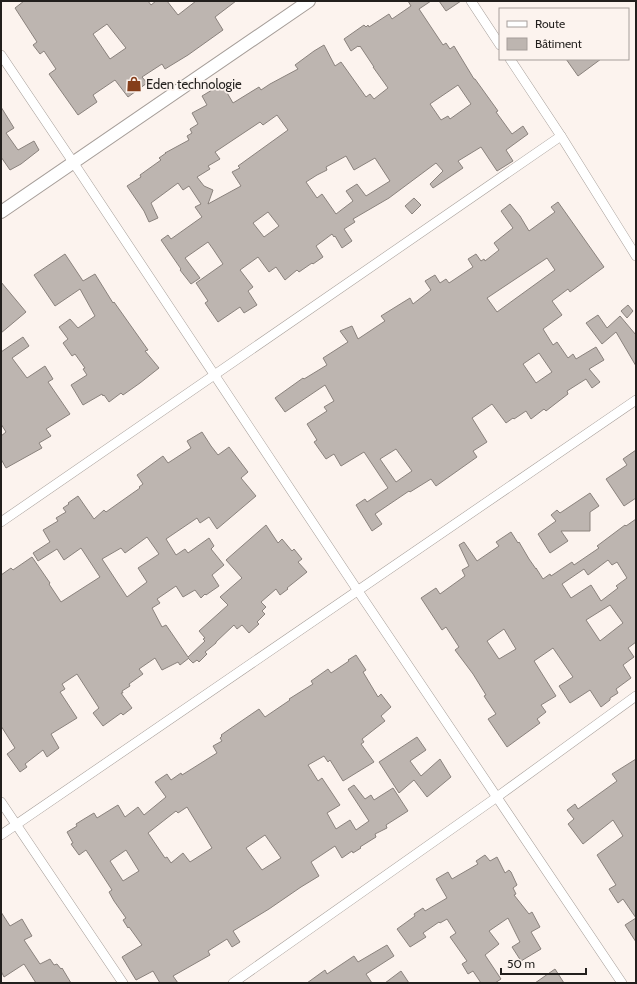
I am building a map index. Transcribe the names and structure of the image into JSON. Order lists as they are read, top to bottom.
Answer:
{
  "places": {
    "shop": ["Eden technologie"]
  },
  "legend": ["Route", "Bâtiment"],
  "scale_bar": "50 m"
}
